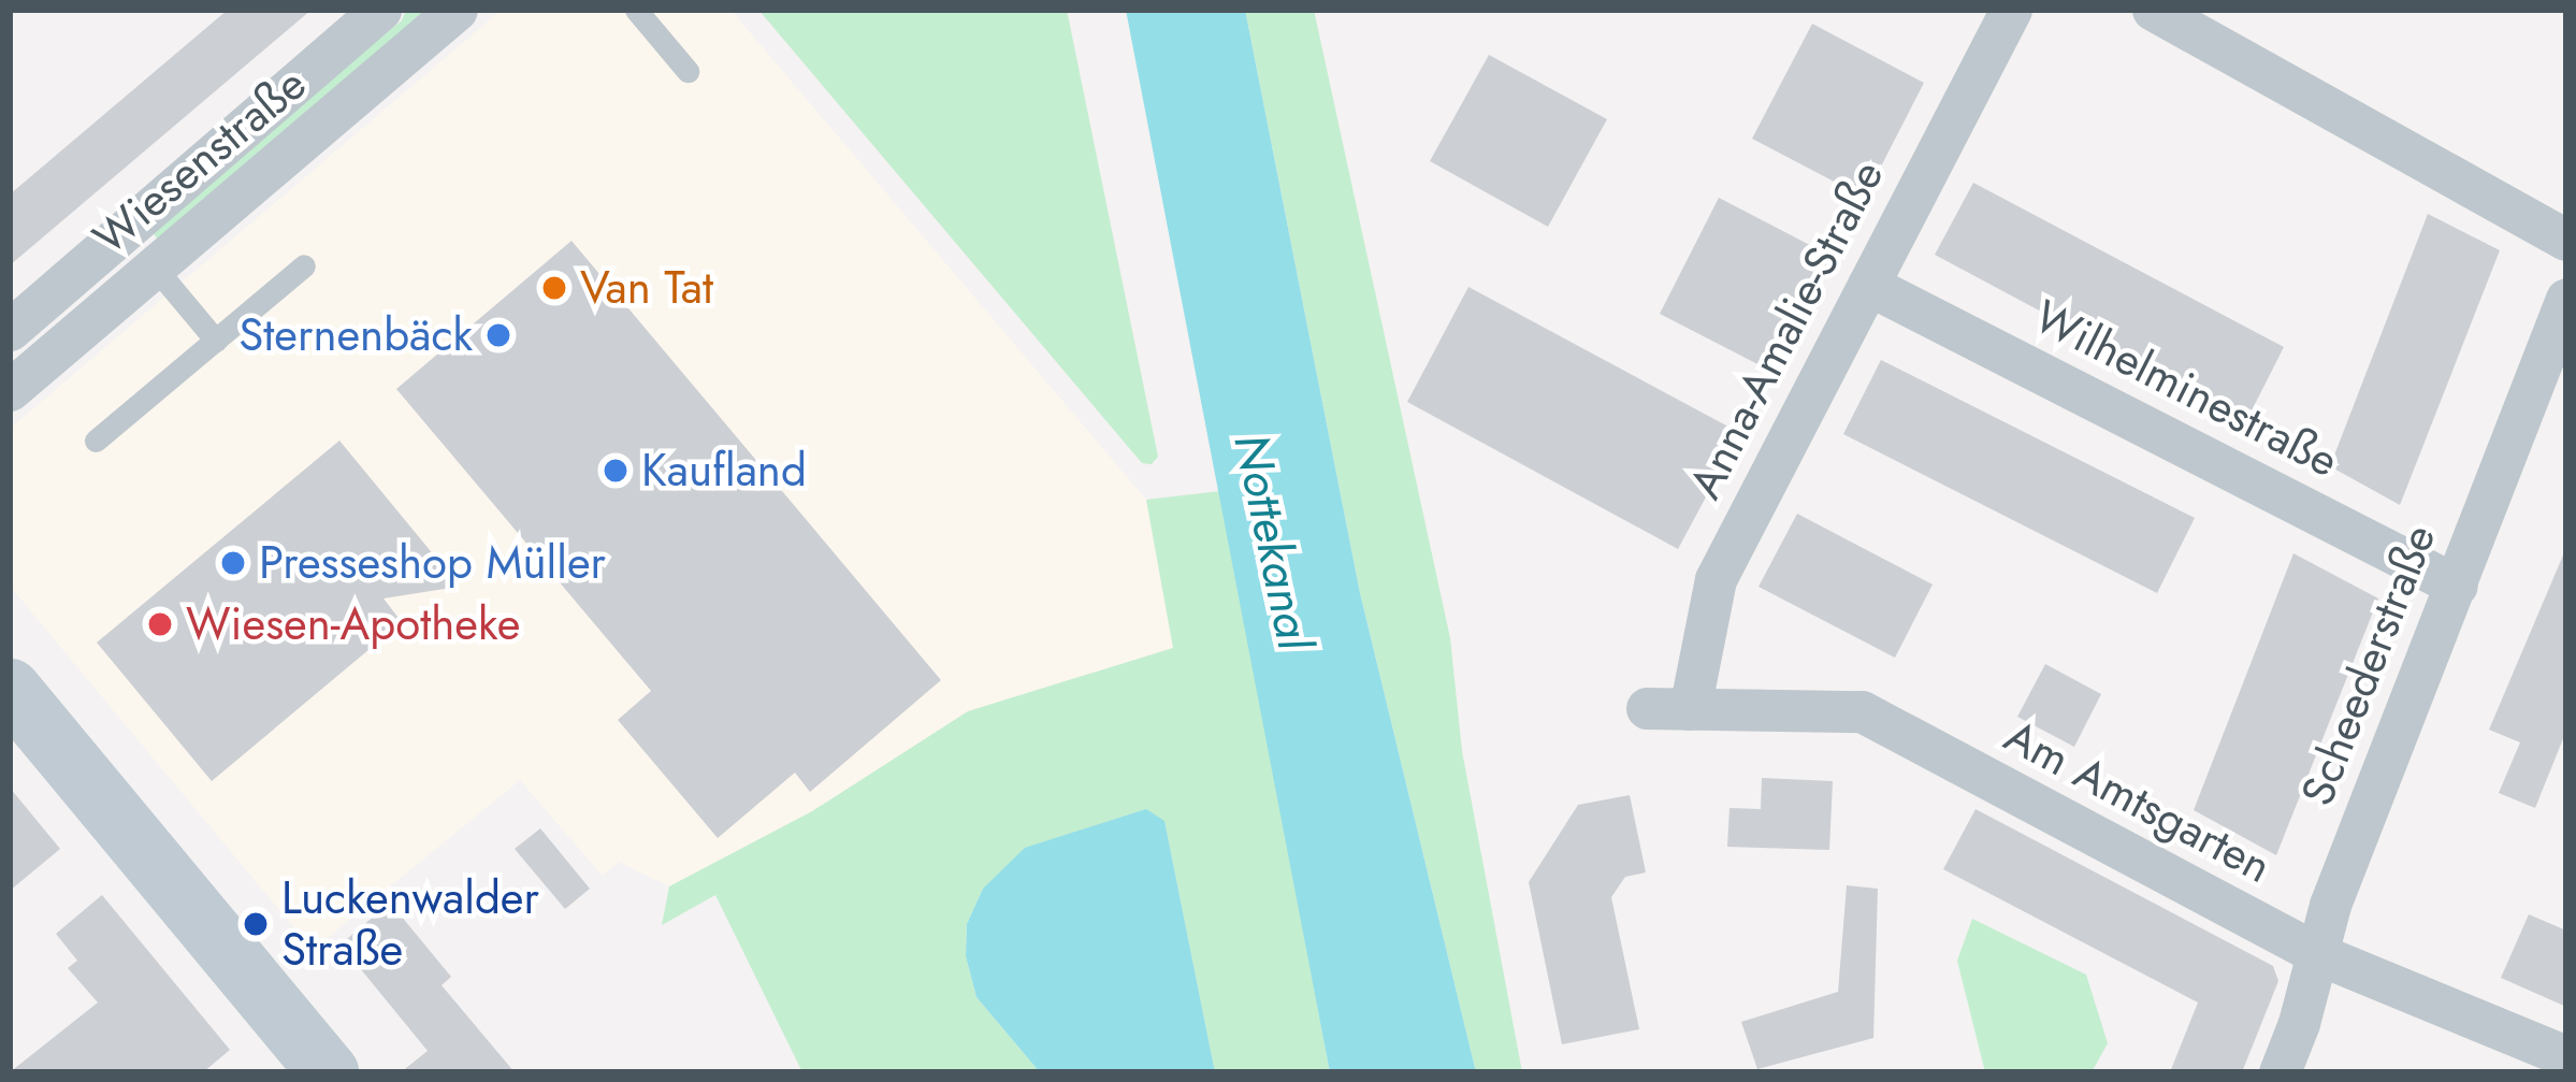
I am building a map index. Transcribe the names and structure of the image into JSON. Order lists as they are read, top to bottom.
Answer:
{
  "streets": {
    "street": [
      "Wiesenstraße",
      "Anna-Amalie-Straße",
      "Wilhelminestraße",
      "Scheederstraße",
      "Am Amtsgarten"
    ]
  },
  "crossings": [
    ["Anna-Amalie-Straße", "Wilhelminestraße"],
    ["Anna-Amalie-Straße", "Am Amtsgarten"],
    ["Wilhelminestraße", "Scheederstraße"],
    ["Scheederstraße", "Am Amtsgarten"]
  ],
  "water": ["Nottekanal"],
  "places": [
    "Van Tat",
    "Sternenbäck",
    "Kaufland",
    "Presseshop Müller",
    "Wiesen-Apotheke",
    "Luckenwalder Straße"
  ]
}
